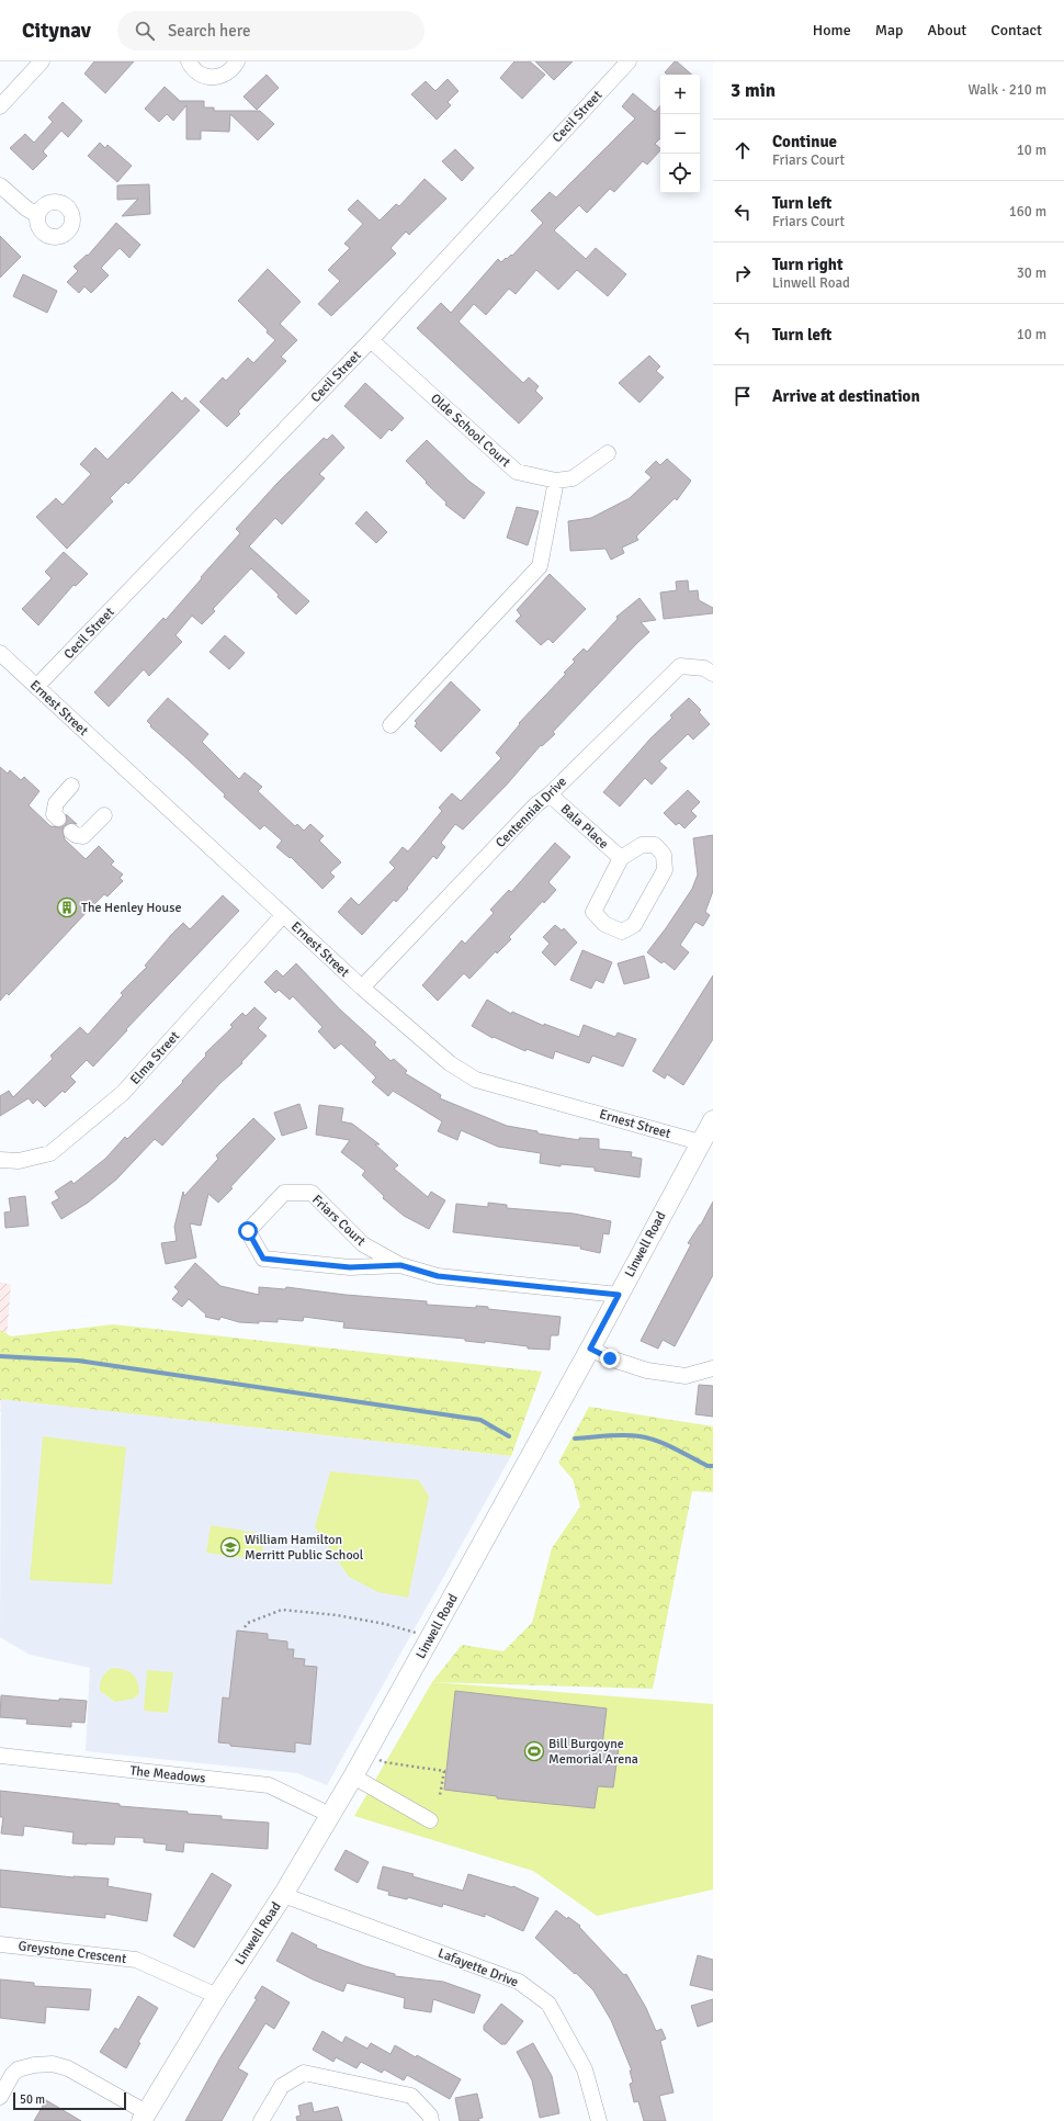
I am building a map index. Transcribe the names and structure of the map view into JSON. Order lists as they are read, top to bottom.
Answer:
{
  "streets": {
    "main road": ["Linwell Road"],
    "street": [
      "Cecil Street",
      "Olde School Court",
      "Ernest Street",
      "Centennial Drive",
      "Bala Place",
      "Elma Street",
      "Friars Court",
      "The Meadows",
      "Greystone Crescent",
      "Lafayette Drive"
    ]
  },
  "crossings": [
    ["Cecil Street", "Olde School Court"],
    ["Cecil Street", "Ernest Street"],
    ["Ernest Street", "Centennial Drive"],
    ["Ernest Street", "Elma Street"],
    ["Ernest Street", "Linwell Road"],
    ["Centennial Drive", "Bala Place"],
    ["Friars Court", "Linwell Road"],
    ["Linwell Road", "The Meadows"],
    ["Linwell Road", "Greystone Crescent"],
    ["Linwell Road", "Lafayette Drive"]
  ],
  "places": {
    "building": ["The Henley House"],
    "school or university": ["William Hamilton Merritt Public School"],
    "sports": ["Bill Burgoyne Memorial Arena"]
  },
  "scale_bar": "50 m",
  "page": {
    "header": "Citynav",
    "search": "Search here",
    "nav": [
      "Home",
      "Map",
      "About",
      "Contact"
    ],
    "heading": ["3 min", "Walk · 210 m"],
    "map_buttons": ["+", "−"],
    "list": [
      ["Continue", "Friars Court", "10 m"],
      ["Turn left", "Friars Court", "160 m"],
      ["Turn right", "Linwell Road", "30 m"],
      ["Turn left", "10 m"],
      "Arrive at destination"
    ],
    "scale": "50 m"
  }
}
